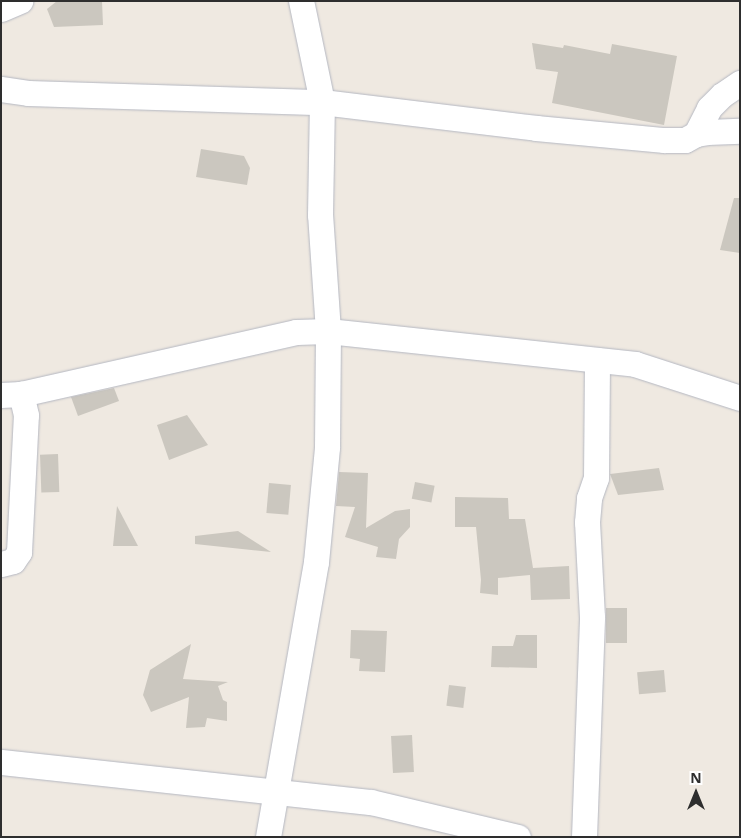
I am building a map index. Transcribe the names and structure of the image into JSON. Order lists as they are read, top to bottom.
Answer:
{
  "north": "top"
}
